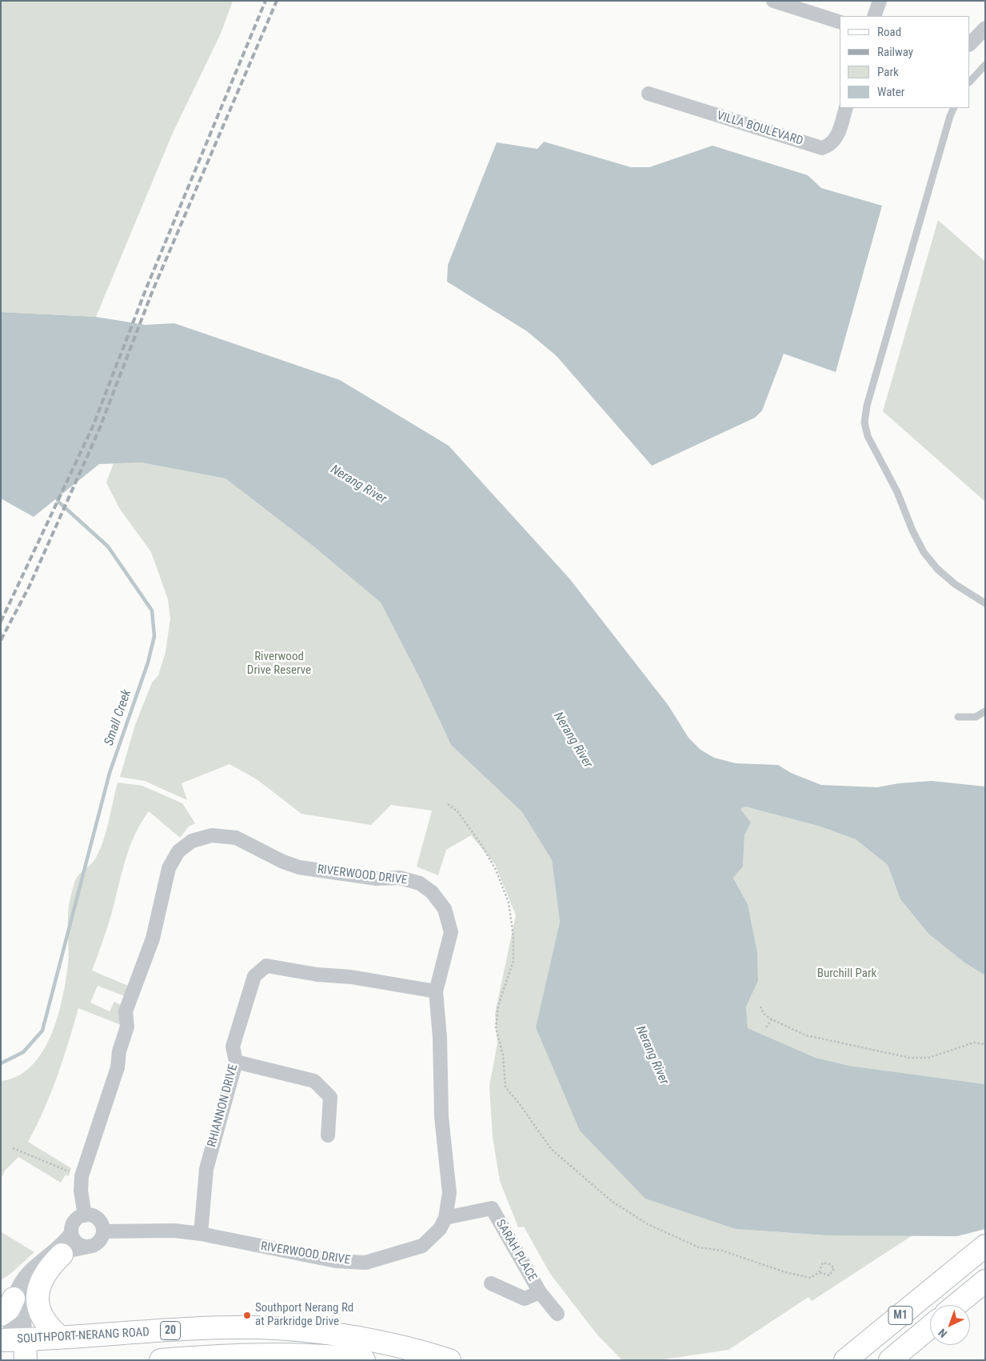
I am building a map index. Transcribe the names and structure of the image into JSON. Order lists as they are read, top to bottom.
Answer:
{
  "streets": {
    "main road": ["M1", "20", "SOUTHPORT-NERANG ROAD"],
    "street": [
      "VILLA BOULEVARD",
      "RIVERWOOD DRIVE",
      "RHIANNON DRIVE",
      "SARAH PLACE"
    ]
  },
  "crossings": [
    ["RIVERWOOD DRIVE", "RHIANNON DRIVE"],
    ["RIVERWOOD DRIVE", "SARAH PLACE"]
  ],
  "water": ["Nerang River", "Small Creek"],
  "parks": ["Riverwood Drive Reserve", "Burchill Park"],
  "places": ["Southport Nerang Rd at Parkridge Drive"],
  "legend": [
    "Road",
    "Railway",
    "Park",
    "Water"
  ],
  "north": "bottom left"
}
